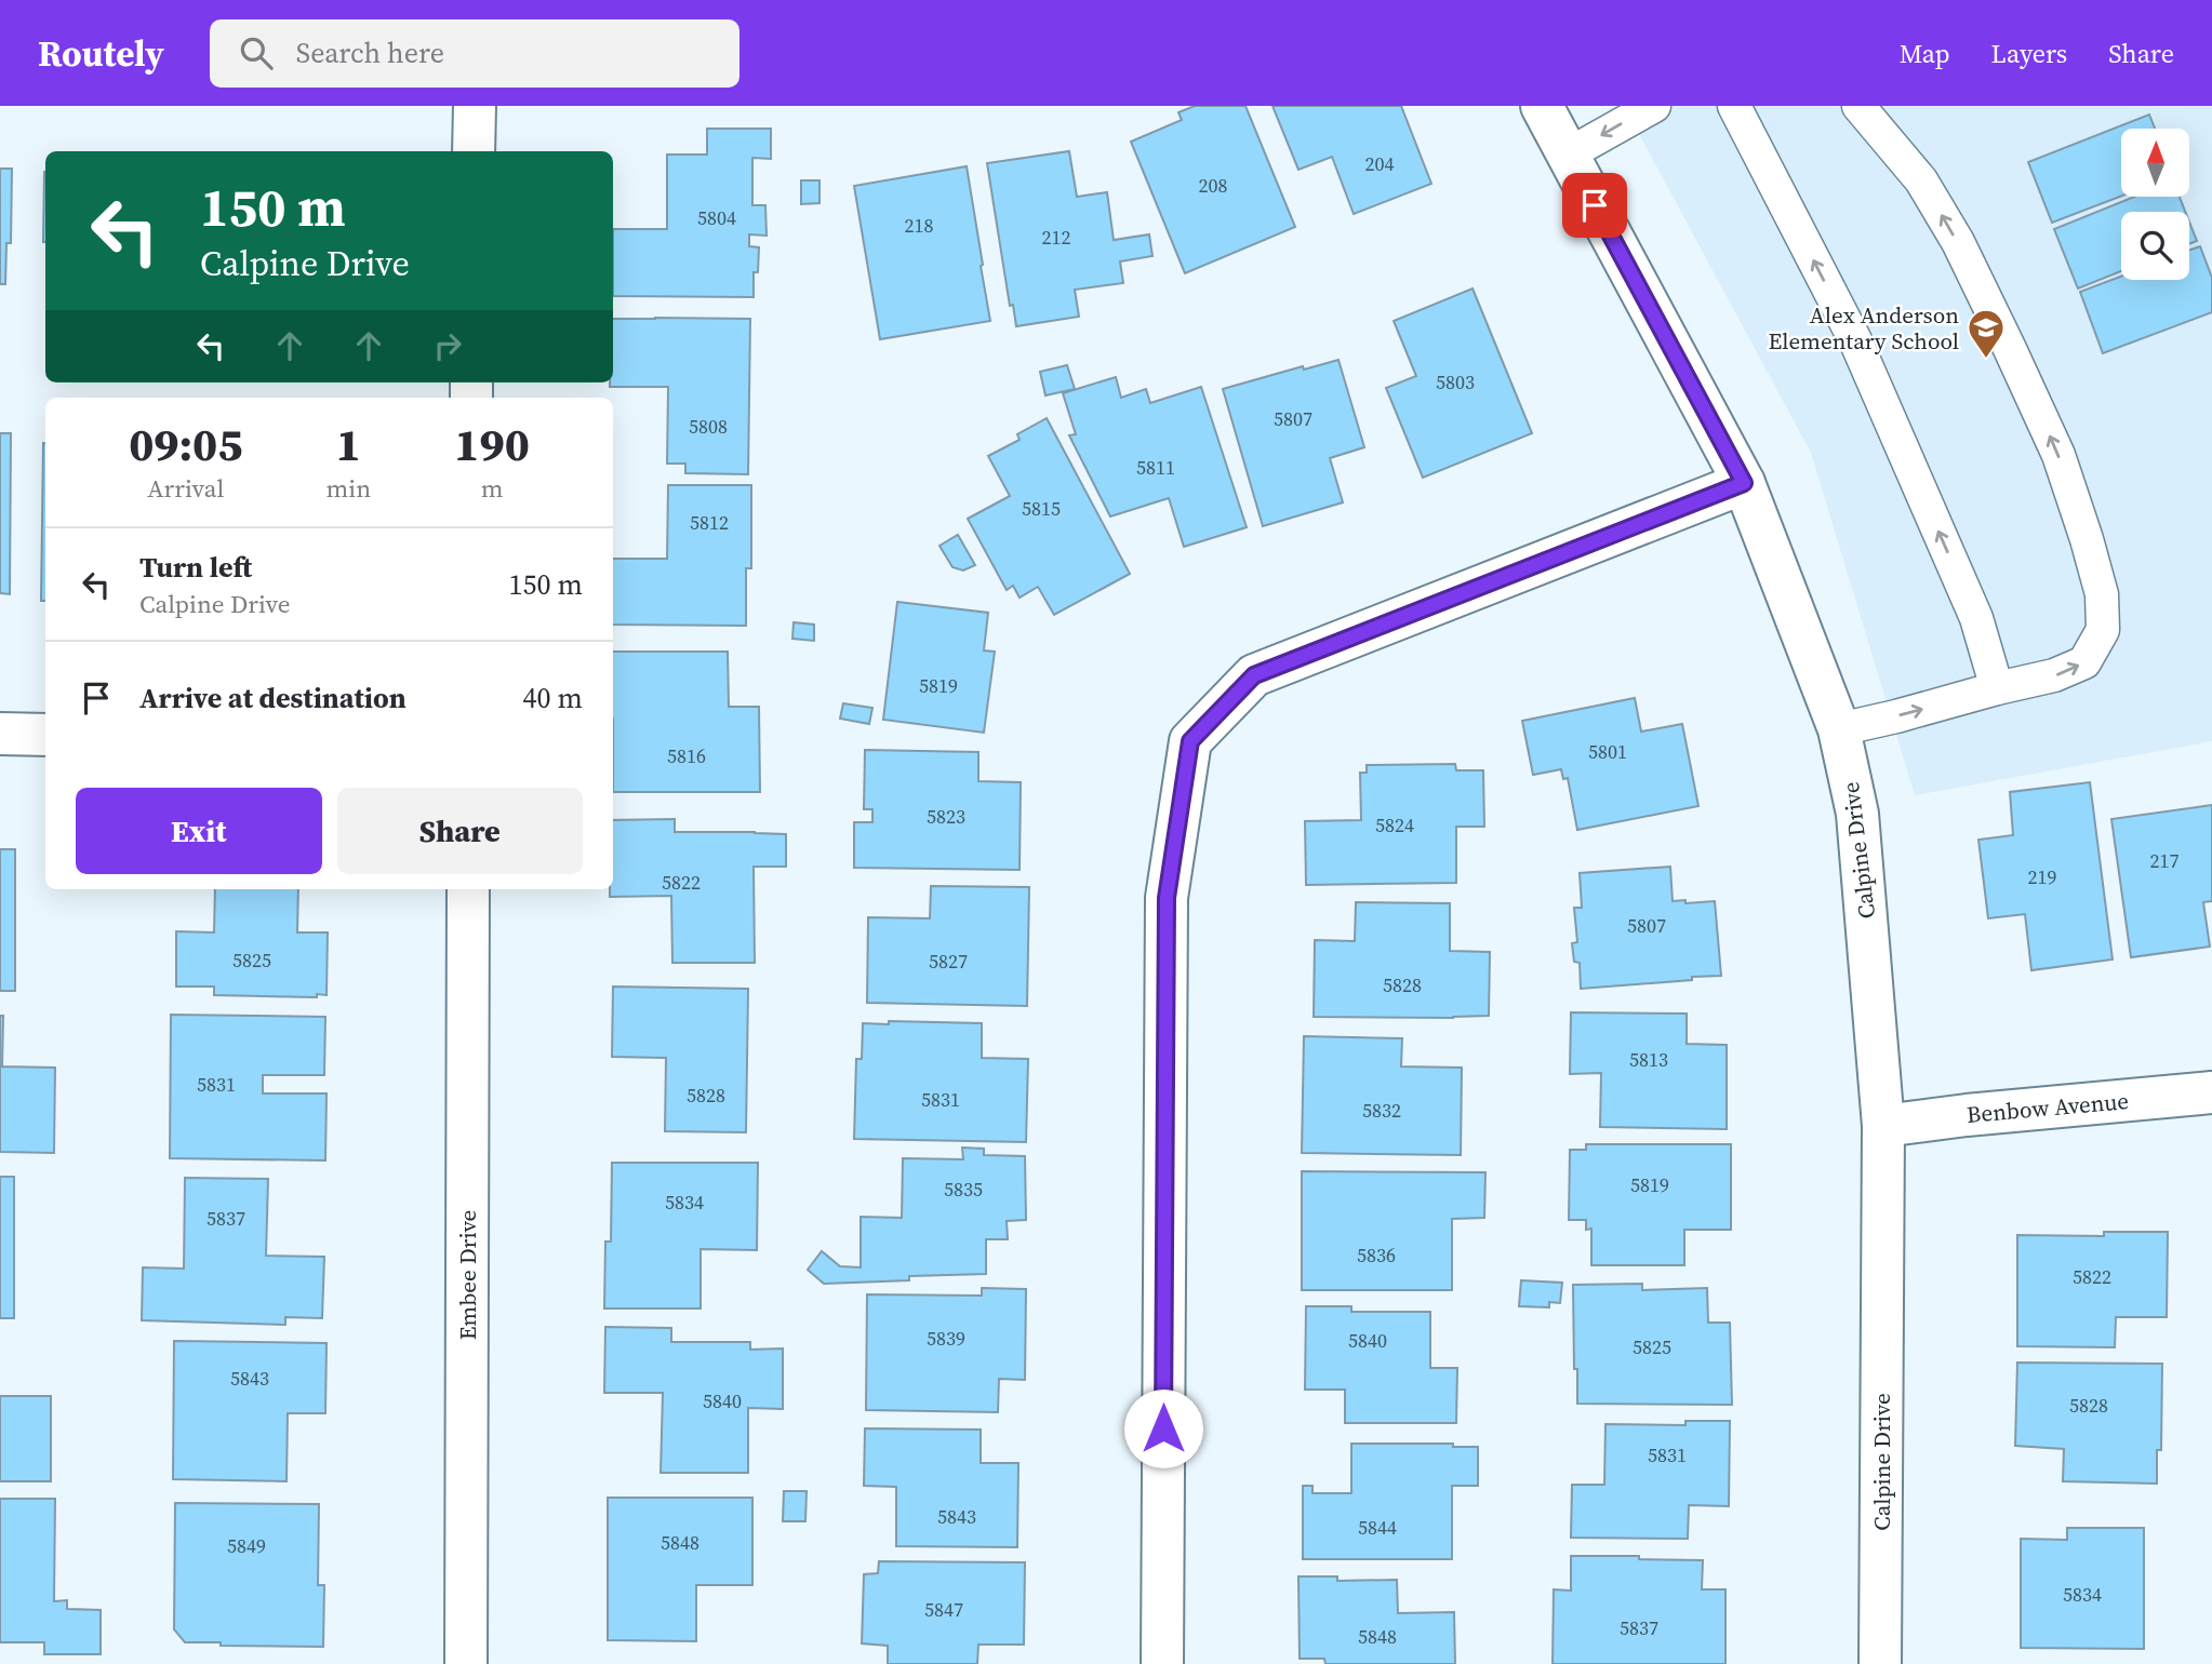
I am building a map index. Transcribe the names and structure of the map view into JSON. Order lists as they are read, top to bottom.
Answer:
{
  "streets": {
    "street": ["Calpine Drive", "Benbow Avenue", "Embee Drive"]
  },
  "crossings": [
    ["Calpine Drive", "Benbow Avenue"]
  ],
  "places": {
    "school or university": ["Alex Anderson Elementary School"]
  },
  "house_numbers": [
    "204",
    "208",
    "5804",
    "218",
    "212",
    "5803",
    "5807",
    "5808",
    "5811",
    "5815",
    "5812",
    "5819",
    "5801",
    "5816",
    "5823",
    "5824",
    "217",
    "219",
    "5822",
    "5807",
    "5825",
    "5827",
    "5828",
    "5813",
    "5831",
    "5828",
    "5831",
    "5832",
    "5819",
    "5835",
    "5834",
    "5837",
    "5836",
    "5822",
    "5839",
    "5840",
    "5825",
    "5843",
    "5840",
    "5828",
    "5831",
    "5843",
    "5844",
    "5848",
    "5849",
    "5834",
    "5847",
    "5837",
    "5848"
  ],
  "north": "top",
  "page": {
    "header": "Routely",
    "search": "Search here",
    "nav": ["Map", "Layers", "Share"],
    "turn": ["150 m", "Calpine Drive"],
    "eta": [
      "09:05",
      "Arrival",
      "1",
      "min",
      "190",
      "m"
    ],
    "list": [
      {
        "name": "Turn left",
        "note": "Calpine Drive",
        "value": "150 m"
      },
      {
        "name": "Arrive at destination",
        "value": "40 m"
      }
    ],
    "buttons": ["Exit", "Share"]
  }
}
